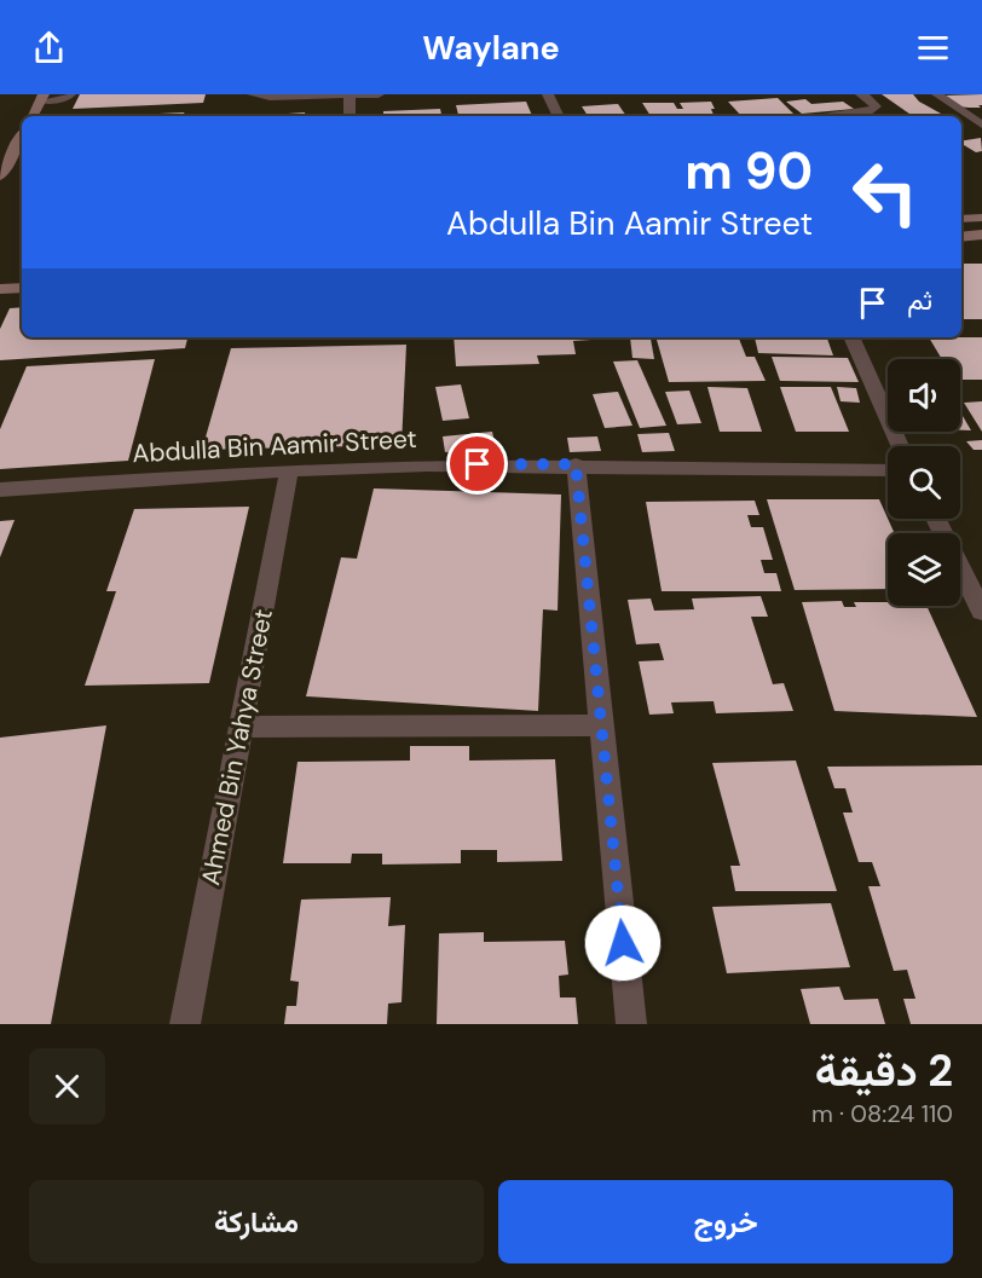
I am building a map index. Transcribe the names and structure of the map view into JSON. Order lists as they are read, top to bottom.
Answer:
{
  "streets": {
    "street": ["Abdulla Bin Aamir Street", "Ahmed Bin Yahya Street"]
  },
  "crossings": [
    ["Abdulla Bin Aamir Street", "Ahmed Bin Yahya Street"]
  ],
  "page": {
    "header": "Waylane",
    "turn": ["90 m", "Abdulla Bin Aamir Street"],
    "then": "ثم",
    "heading": ["2 دقيقة", "110 m · 08:24"],
    "buttons": ["خروج", "مشاركة"]
  }
}
